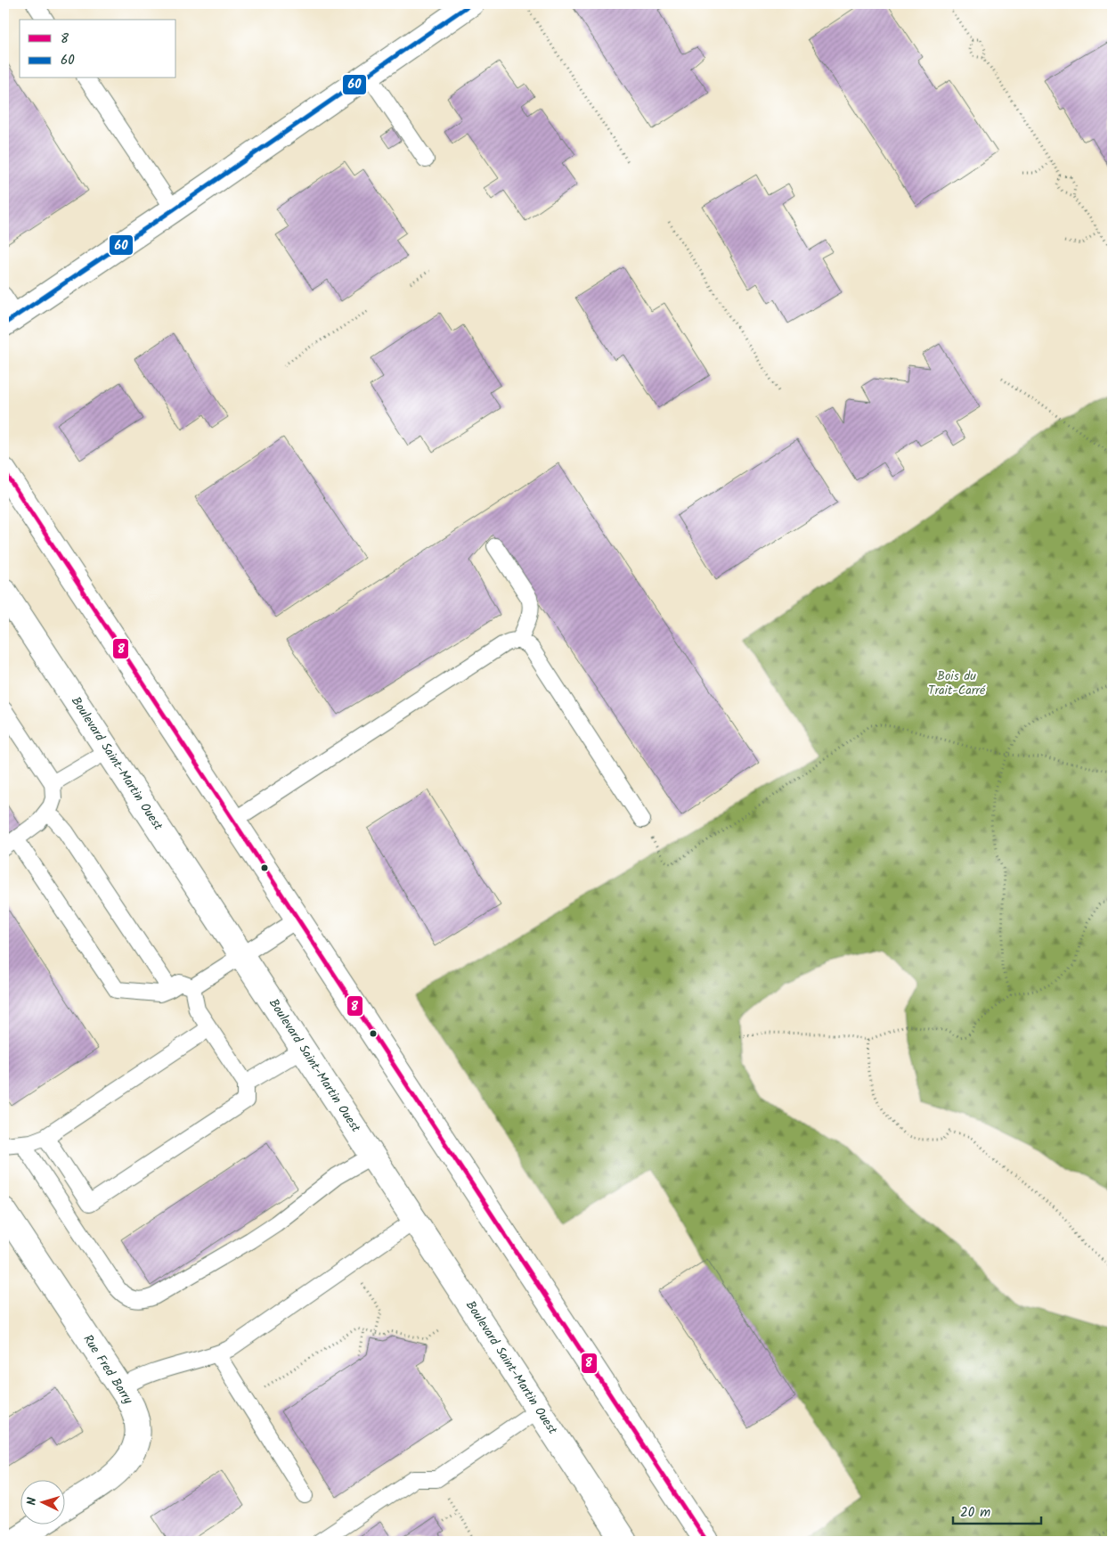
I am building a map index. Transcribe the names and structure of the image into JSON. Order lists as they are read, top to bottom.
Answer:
{
  "streets": {
    "main road": ["Boulevard Saint-Martin Ouest", "Rue Fred Barry"]
  },
  "parks": ["Bois du Trait-Carré"],
  "lines": ["transit line 60", "transit line 8"],
  "legend": ["8", "60"],
  "scale_bar": "20 m",
  "north": "left"
}
